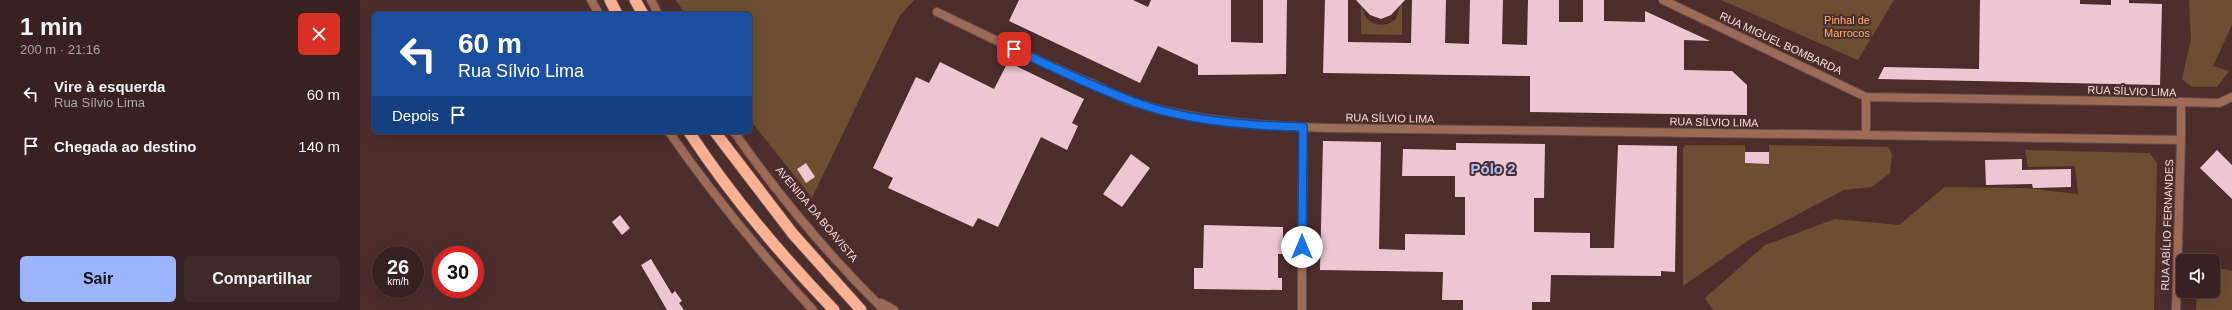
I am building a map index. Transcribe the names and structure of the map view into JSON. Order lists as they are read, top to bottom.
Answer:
{
  "streets": {
    "street": [
      "RUA MIGUEL BOMBARDA",
      "RUA SÍLVIO LIMA",
      "AVENIDA DA BOAVISTA",
      "RUA ABÍLIO FERNANDES"
    ]
  },
  "crossings": [
    ["RUA MIGUEL BOMBARDA", "RUA SÍLVIO LIMA"],
    ["RUA SÍLVIO LIMA", "RUA ABÍLIO FERNANDES"]
  ],
  "districts": ["Pólo 2"],
  "parks": ["Pinhal de Marrocos"],
  "page": {
    "heading": ["1 min", "200 m · 21:16"],
    "turn": ["60 m", "Rua Sílvio Lima"],
    "list": [
      {
        "name": "Vire à esquerda",
        "note": "Rua Sílvio Lima",
        "value": "60 m"
      },
      {
        "name": "Chegada ao destino",
        "value": "140 m"
      }
    ],
    "then": "Depois",
    "speed": "26 km/h",
    "limit": "30",
    "buttons": ["Sair", "Compartilhar"]
  }
}
